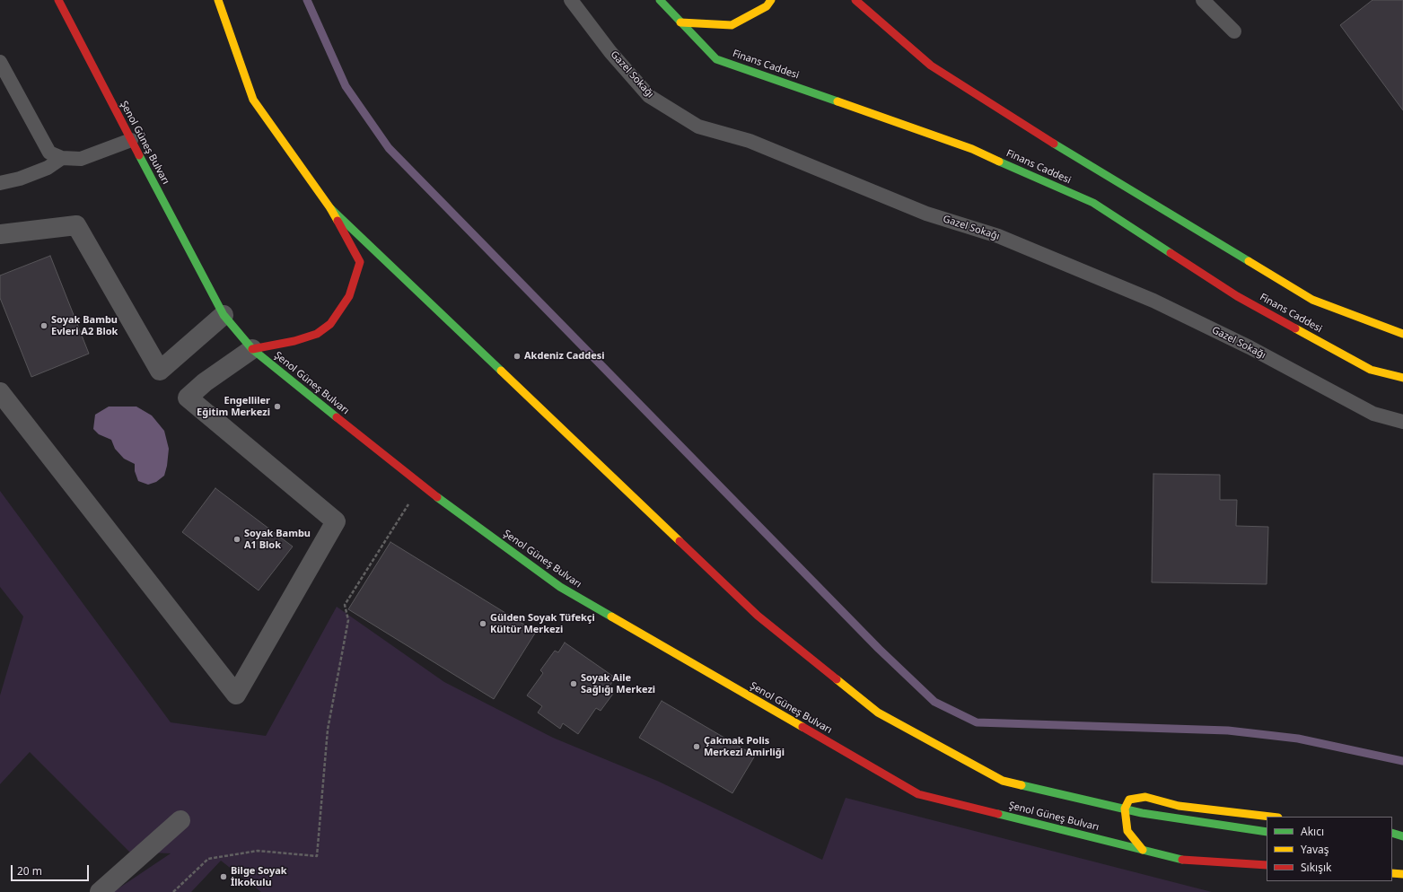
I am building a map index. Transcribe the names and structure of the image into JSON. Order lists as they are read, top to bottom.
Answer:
{
  "streets": {
    "main road": ["Finans Caddesi", "Şenol Güneş Bulvarı"],
    "lane": ["Gazel Sokağı"]
  },
  "places": [
    "Soyak Bambu Evleri A2 Blok",
    "Akdeniz Caddesi",
    "Engelliler Eğitim Merkezi",
    "Soyak Bambu A1 Blok",
    "Gülden Soyak Tüfekçi Kültür Merkezi",
    "Soyak Aile Sağlığı Merkezi",
    "Çakmak Polis Merkezi Amirliği",
    "Bilge Soyak İlkokulu"
  ],
  "legend": ["Akıcı", "Yavaş", "Sıkışık"],
  "scale_bar": "20 m"
}
